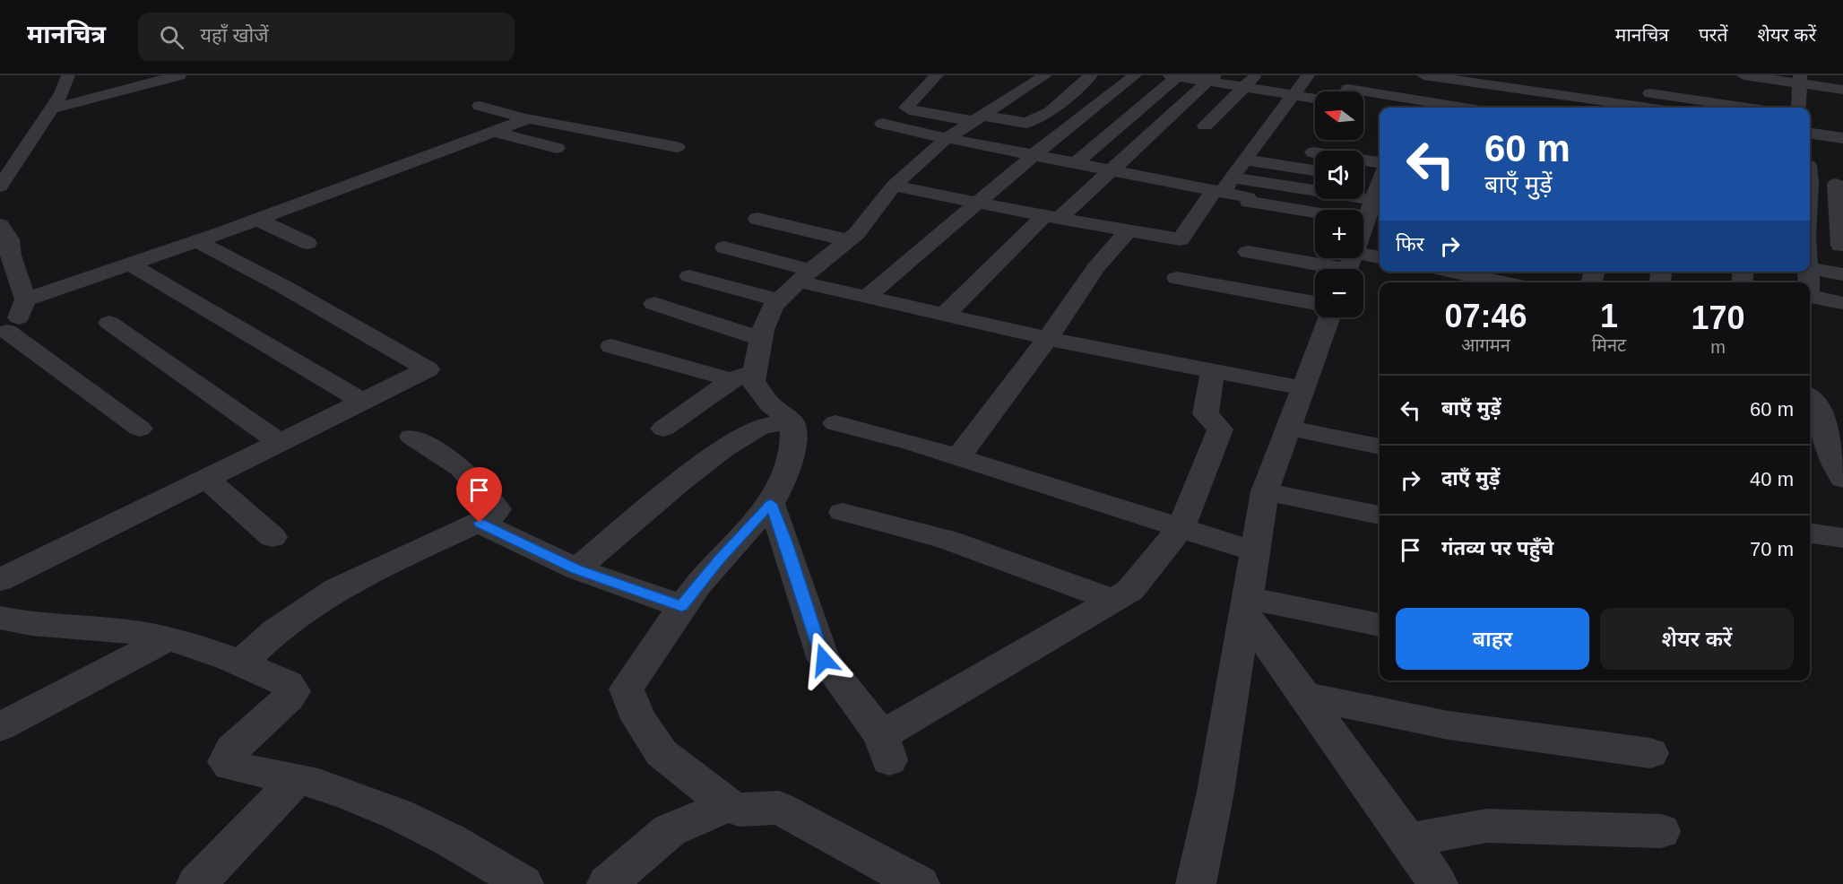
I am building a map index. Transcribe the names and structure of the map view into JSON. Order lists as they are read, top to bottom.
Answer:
{
  "north": "left",
  "page": {
    "header": "मानचित्र",
    "search": "यहाँ खोजें",
    "nav": ["मानचित्र", "परतें", "शेयर करें"],
    "map_buttons": ["+", "−"],
    "turn": ["60 m", "बाएँ मुड़ें"],
    "then": "फिर",
    "eta": [
      "07:46",
      "आगमन",
      "1",
      "मिनट",
      "170",
      "m"
    ],
    "list": [
      {
        "name": "बाएँ मुड़ें",
        "value": "60 m"
      },
      {
        "name": "दाएँ मुड़ें",
        "value": "40 m"
      },
      {
        "name": "गंतव्य पर पहुँचे",
        "value": "70 m"
      }
    ],
    "buttons": ["बाहर", "शेयर करें"]
  }
}
